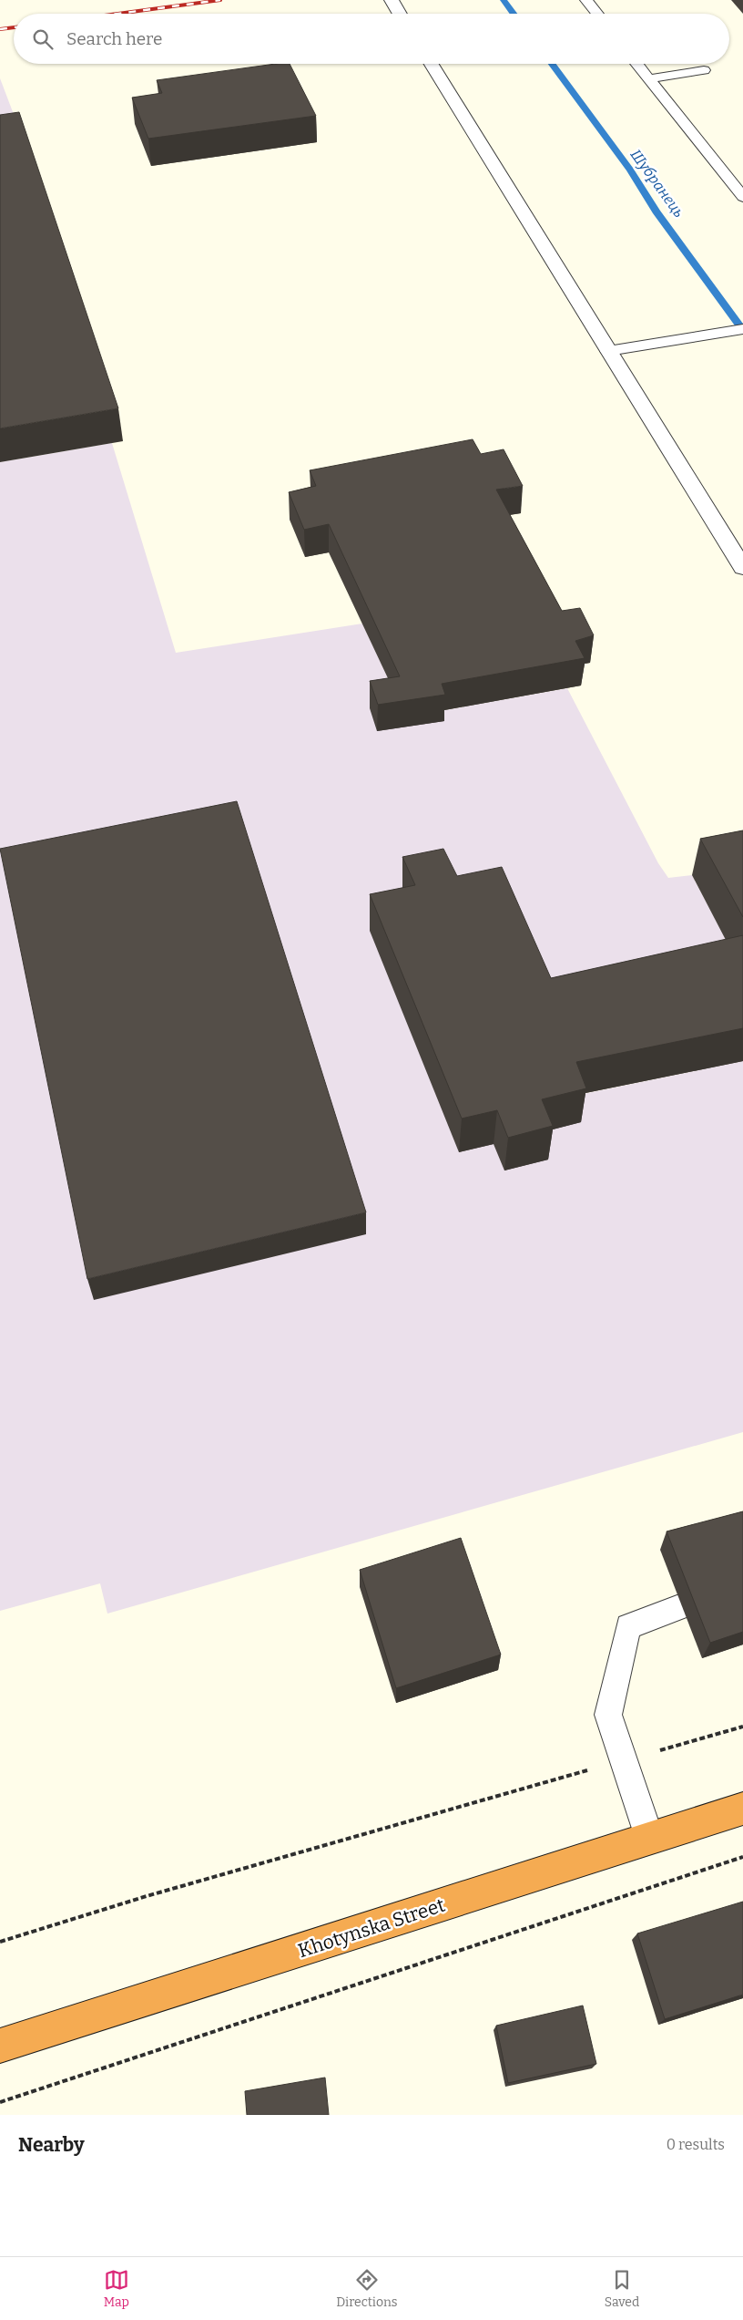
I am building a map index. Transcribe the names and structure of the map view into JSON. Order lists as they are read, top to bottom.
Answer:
{
  "streets": {
    "highway": ["Khotynska Street"]
  },
  "water": ["Шубранець"],
  "page": {
    "search": "Search here",
    "heading": ["Nearby", "0 results"],
    "nav": ["Map", "Directions", "Saved"]
  }
}
